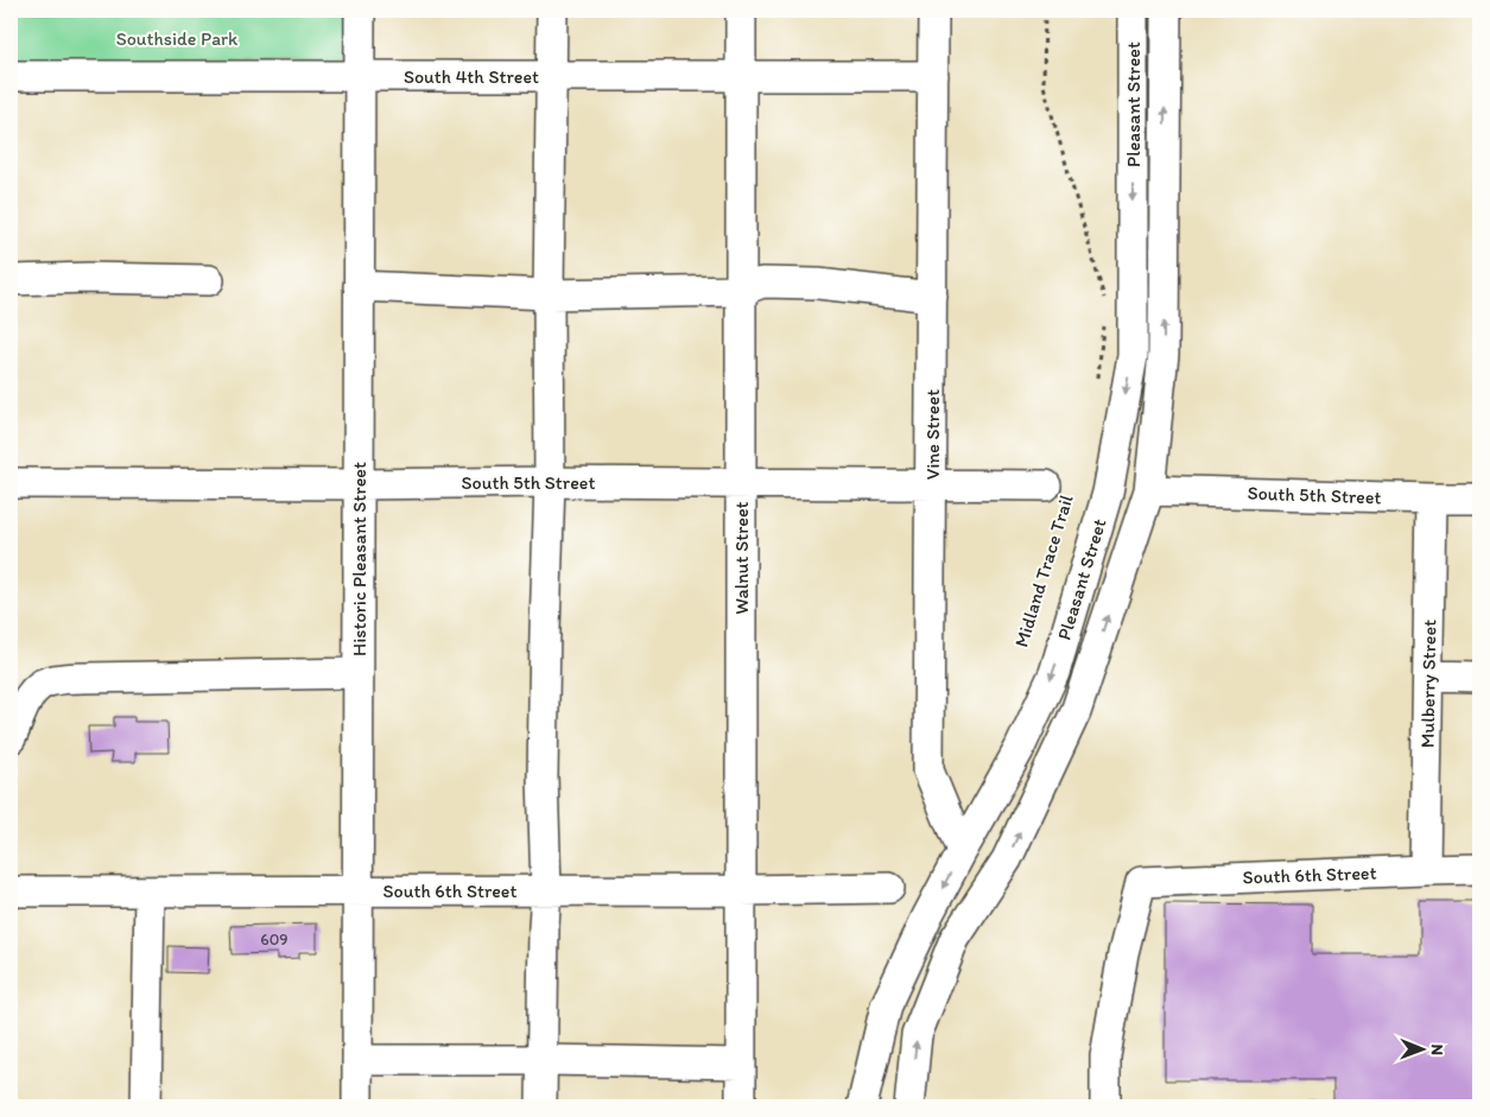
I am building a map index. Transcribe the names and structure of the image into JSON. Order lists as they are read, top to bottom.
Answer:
{
  "streets": {
    "street": [
      "South 4th Street",
      "Pleasant Street",
      "Vine Street",
      "South 5th Street",
      "Walnut Street",
      "Historic Pleasant Street",
      "Mulberry Street",
      "South 6th Street"
    ]
  },
  "crossings": [
    ["South 4th Street", "Vine Street"],
    ["South 4th Street", "Walnut Street"],
    ["South 4th Street", "Historic Pleasant Street"],
    ["Pleasant Street", "Vine Street"],
    ["Pleasant Street", "South 5th Street"],
    ["Vine Street", "South 5th Street"],
    ["South 5th Street", "Walnut Street"],
    ["South 5th Street", "Historic Pleasant Street"],
    ["South 5th Street", "Mulberry Street"],
    ["Walnut Street", "South 6th Street"],
    ["Historic Pleasant Street", "South 6th Street"],
    ["Mulberry Street", "South 6th Street"]
  ],
  "parks": ["Southside Park"],
  "house_numbers": ["609"],
  "north": "right"
}
